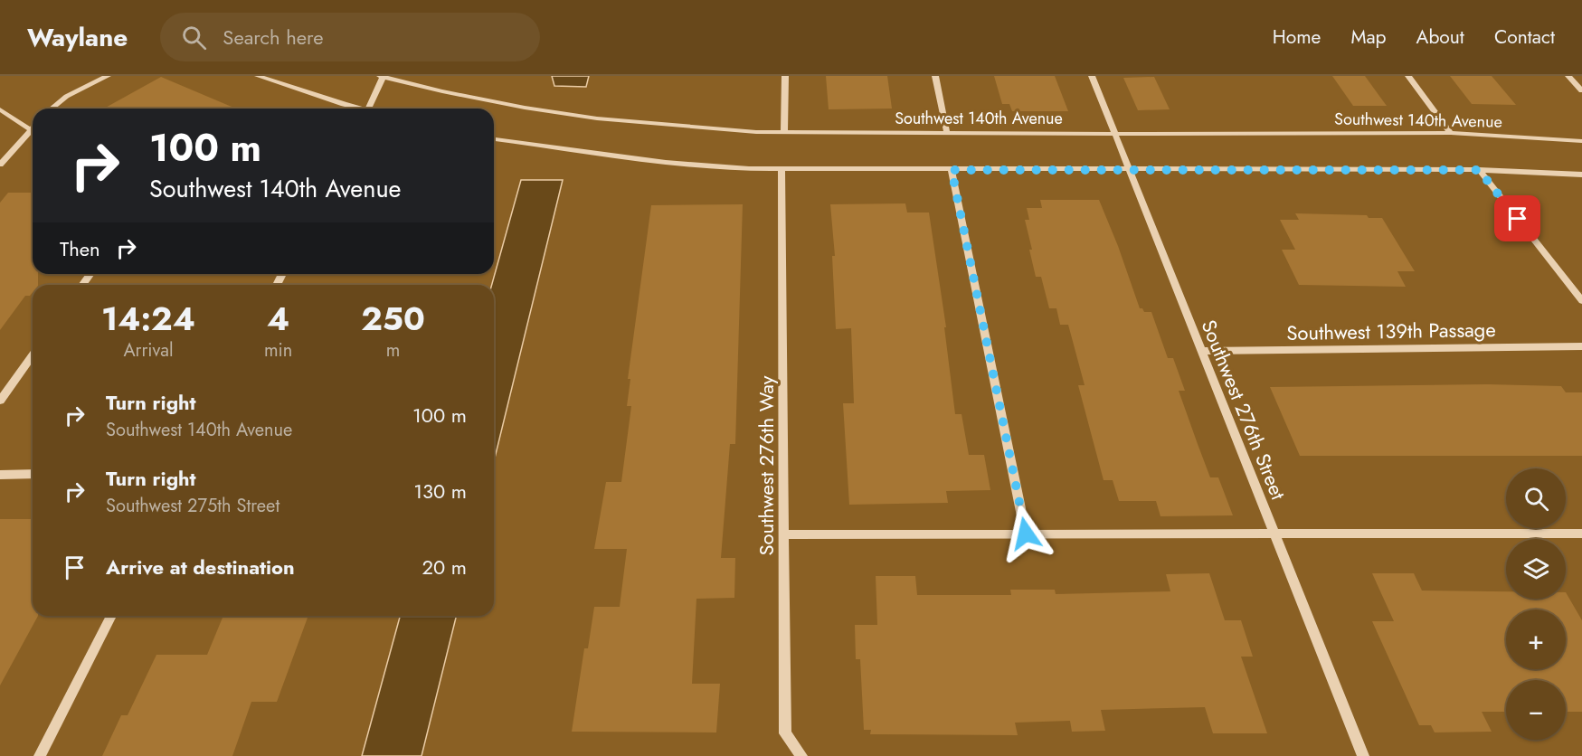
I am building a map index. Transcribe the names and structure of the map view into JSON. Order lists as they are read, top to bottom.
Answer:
{
  "streets": {
    "street": [
      "Southwest 140th Avenue",
      "Southwest 139th Passage",
      "Southwest 276th Street",
      "Southwest 276th Way"
    ]
  },
  "crossings": [
    ["Southwest 140th Avenue", "Southwest 276th Street"],
    ["Southwest 139th Passage", "Southwest 276th Street"]
  ],
  "page": {
    "header": "Waylane",
    "search": "Search here",
    "nav": [
      "Home",
      "Map",
      "About",
      "Contact"
    ],
    "turn": ["100 m", "Southwest 140th Avenue"],
    "then": "Then",
    "eta": [
      "14:24",
      "Arrival",
      "4",
      "min",
      "250",
      "m"
    ],
    "list": [
      {
        "name": "Turn right",
        "note": "Southwest 140th Avenue",
        "value": "100 m"
      },
      {
        "name": "Turn right",
        "note": "Southwest 275th Street",
        "value": "130 m"
      },
      {
        "name": "Arrive at destination",
        "value": "20 m"
      }
    ],
    "map_buttons": ["+", "−"]
  }
}
